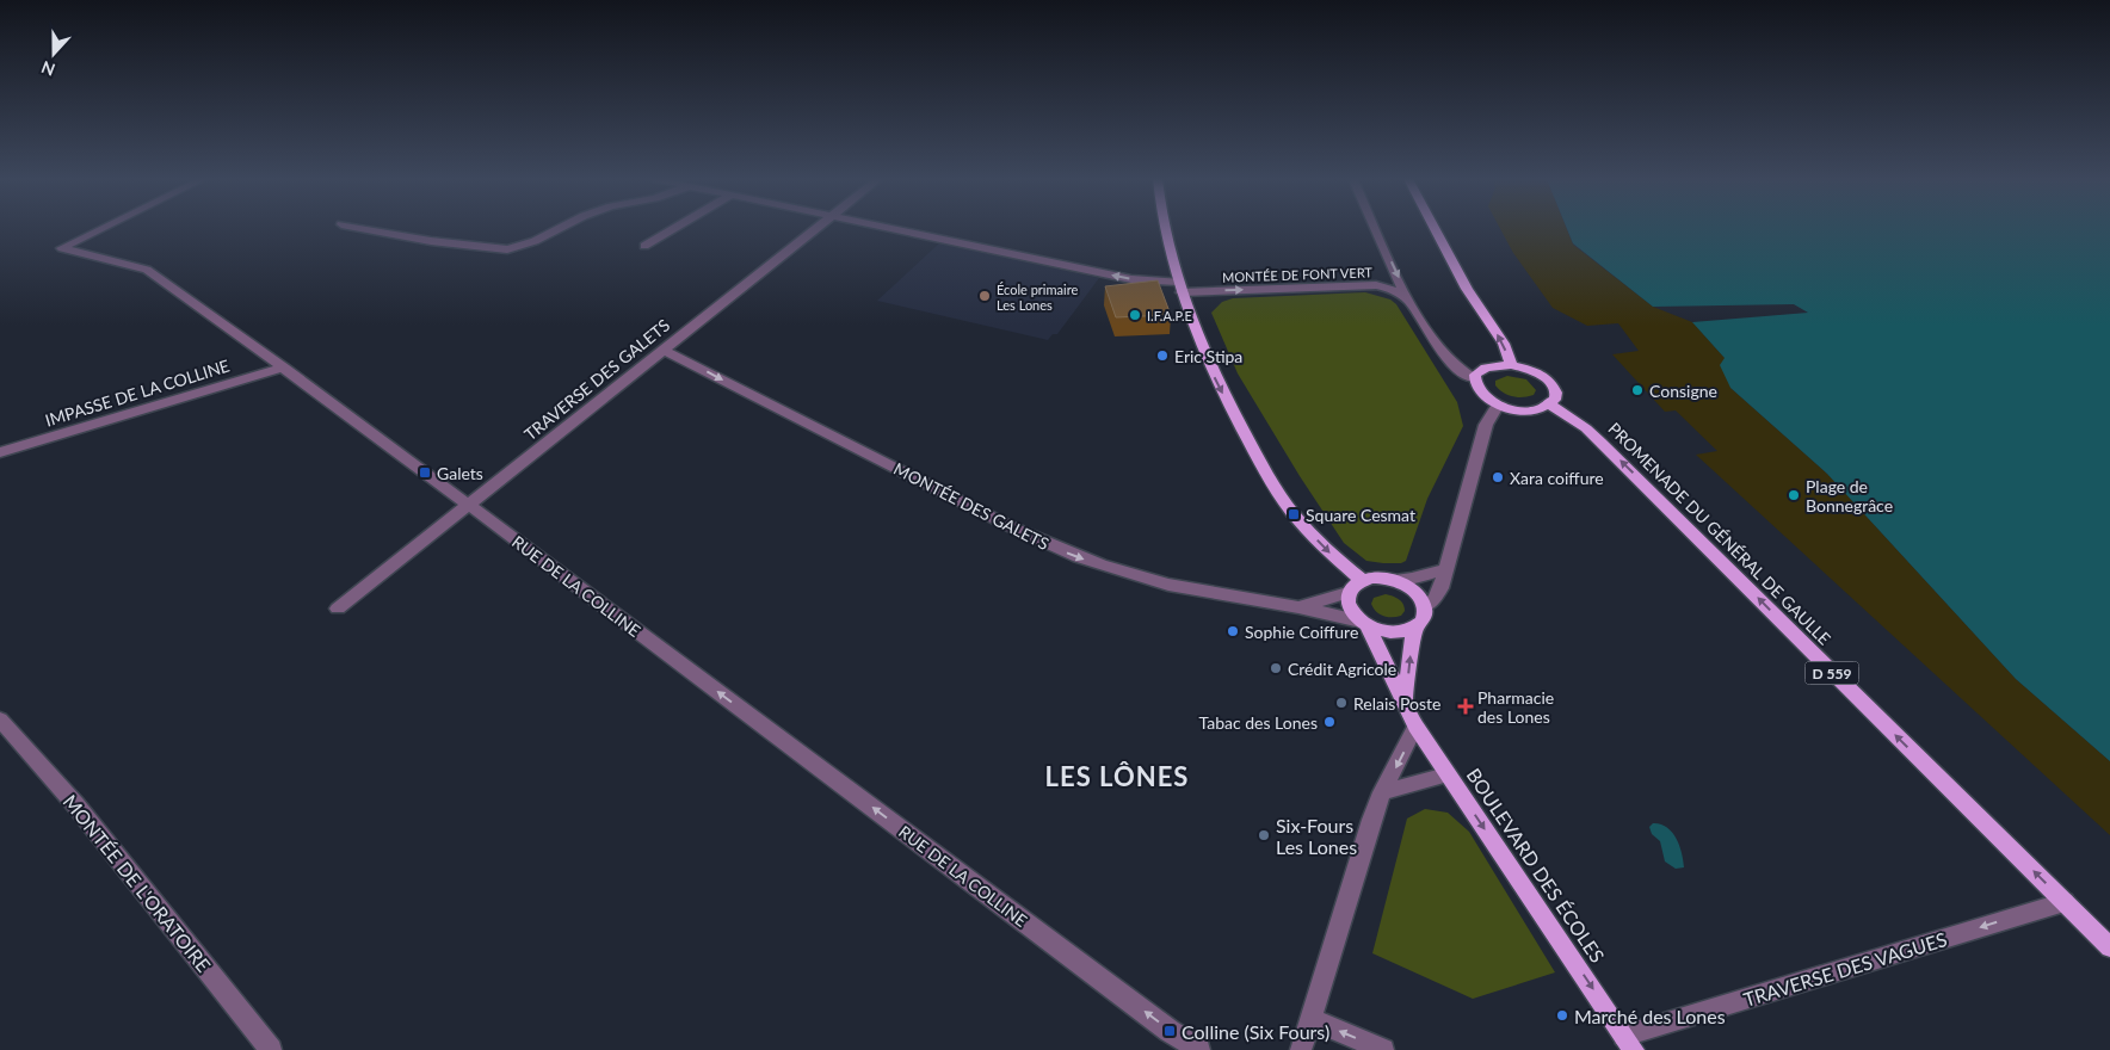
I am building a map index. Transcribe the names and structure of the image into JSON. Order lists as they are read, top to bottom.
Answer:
{
  "streets": {
    "main road": ["PROMENADE DU GÉNÉRAL DE GAULLE", "D 559", "BOULEVARD DES ÉCOLES"],
    "street": [
      "MONTÉE DE FONT VERT",
      "TRAVERSE DES GALETS",
      "IMPASSE DE LA COLLINE",
      "MONTÉE DES GALETS",
      "RUE DE LA COLLINE",
      "MONTÉE DE L'ORATOIRE",
      "TRAVERSE DES VAGUES"
    ]
  },
  "crossings": [
    ["TRAVERSE DES GALETS", "MONTÉE DES GALETS"],
    ["TRAVERSE DES GALETS", "RUE DE LA COLLINE"],
    ["IMPASSE DE LA COLLINE", "RUE DE LA COLLINE"],
    ["MONTÉE DES GALETS", "BOULEVARD DES ÉCOLES"],
    ["PROMENADE DU GÉNÉRAL DE GAULLE", "TRAVERSE DES VAGUES"],
    ["BOULEVARD DES ÉCOLES", "TRAVERSE DES VAGUES"]
  ],
  "one_way": [
    "MONTÉE DES GALETS",
    "PROMENADE DU GÉNÉRAL DE GAULLE",
    "RUE DE LA COLLINE",
    "BOULEVARD DES ÉCOLES",
    "TRAVERSE DES VAGUES"
  ],
  "districts": ["LES LÔNES"],
  "places": {
    "other": [
      "École primaire Les Lones",
      "I.F.A.P.E",
      "Eric Stipa",
      "Consigne",
      "Xara coiffure",
      "Plage de Bonnegrâce",
      "Sophie Coiffure",
      "Crédit Agricole",
      "Relais Poste",
      "Tabac des Lones",
      "Six-Fours Les Lones",
      "Marché des Lones"
    ],
    "transit": ["Galets", "Square Cesmat", "Colline (Six Fours)"],
    "health": ["Pharmacie des Lones"]
  },
  "north": "bottom"
}
